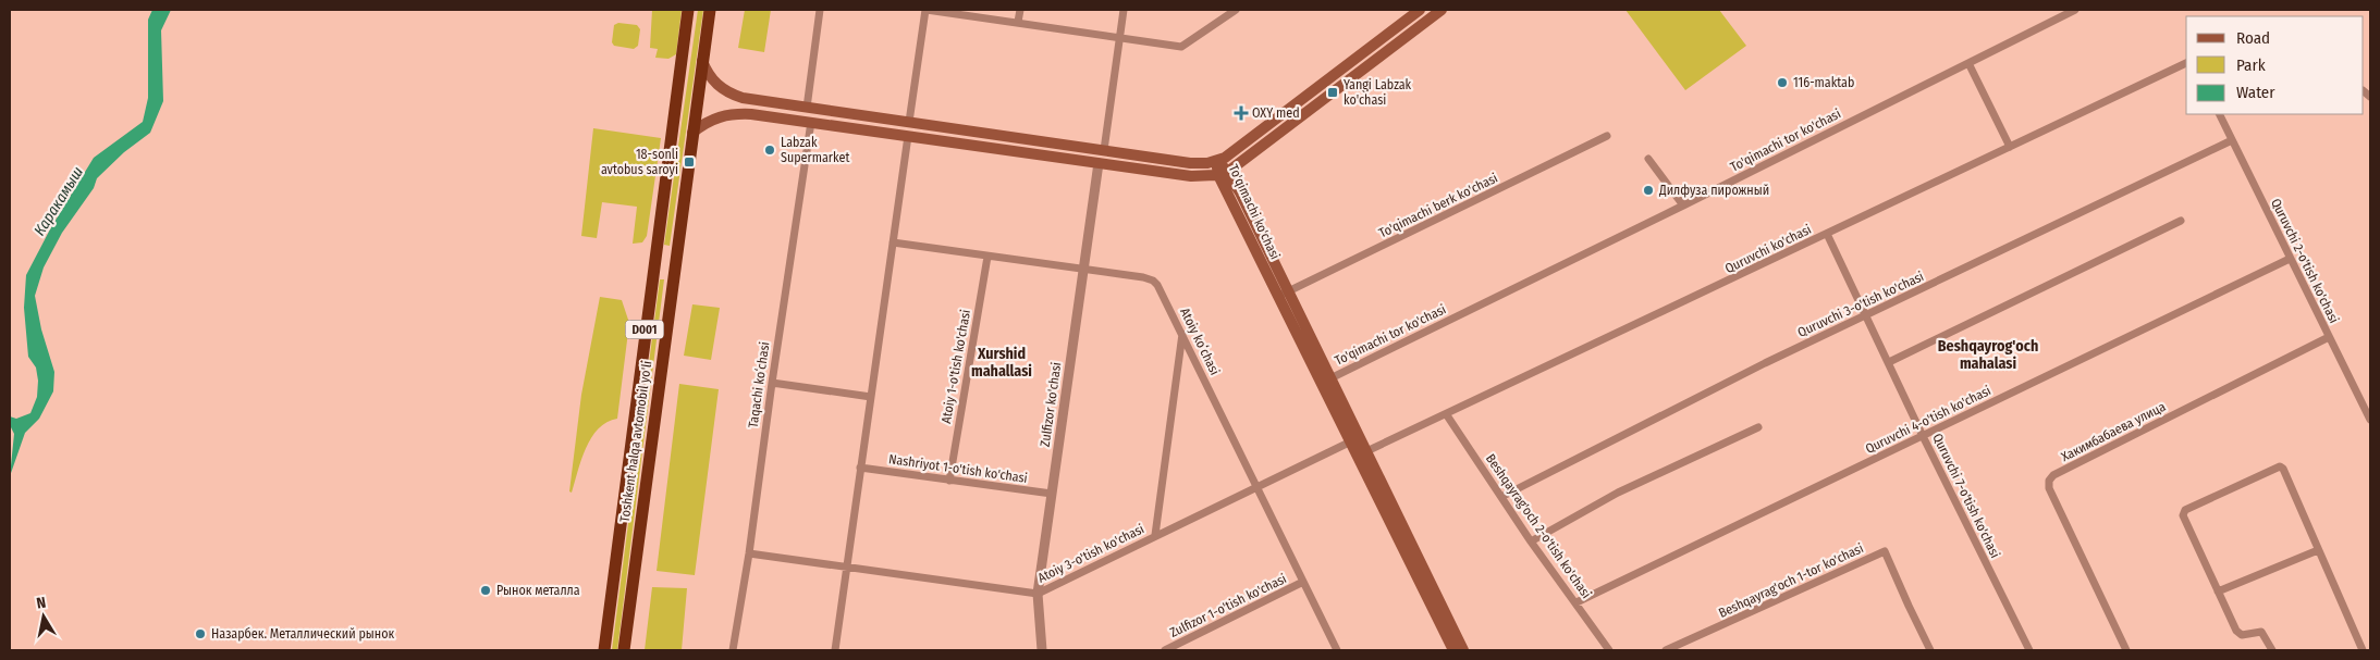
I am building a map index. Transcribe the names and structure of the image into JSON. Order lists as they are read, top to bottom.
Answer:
{
  "streets": {
    "highway": ["D001", "Toshkent halqa avtomobil yo'li"],
    "main road": ["To'qimachi ko'chasi"],
    "street": [
      "To'qimachi tor ko'chasi",
      "To'qimachi berk ko'chasi",
      "Quruvchi ko'chasi",
      "Quruvchi 2-o'tish ko'chasi",
      "Quruvchi 3-o'tish ko'chasi",
      "Atoiy koʻchasi",
      "Atoiy 1-o'tish ko'chasi",
      "Taqachi koʻchasi",
      "Zulfizor ko'chasi",
      "Quruvchi 4-o'tish ko'chasi",
      "Хакимбабаева улица",
      "Nashriyot 1-o'tish ko'chasi",
      "Quruvchi 7-o'tish ko'chasi",
      "Beshqayrag'och 2-o'tish ko'chasi",
      "Atoiy 3-o'tish ko'chasi",
      "Beshqayrag'och 1-tor ko'chasi",
      "Zulfizor 1-o'tish ko'chasi"
    ]
  },
  "crossings": [
    ["To'qimachi tor ko'chasi", "To'qimachi ko'chasi"],
    ["To'qimachi berk ko'chasi", "To'qimachi ko'chasi"],
    ["To'qimachi ko'chasi", "Quruvchi ko'chasi"],
    ["To'qimachi ko'chasi", "Atoiy 3-o'tish ko'chasi"],
    ["Quruvchi ko'chasi", "Quruvchi 7-o'tish ko'chasi"],
    ["Quruvchi ko'chasi", "Beshqayrag'och 2-o'tish ko'chasi"],
    ["Quruvchi 2-o'tish ko'chasi", "Quruvchi 3-o'tish ko'chasi"],
    ["Quruvchi 2-o'tish ko'chasi", "Quruvchi 4-o'tish ko'chasi"],
    ["Quruvchi 2-o'tish ko'chasi", "Хакимбабаева улица"],
    ["Quruvchi 3-o'tish ko'chasi", "Quruvchi 7-o'tish ko'chasi"],
    ["Quruvchi 3-o'tish ko'chasi", "Beshqayrag'och 2-o'tish ko'chasi"],
    ["Atoiy koʻchasi", "Atoiy 1-o'tish ko'chasi"],
    ["Atoiy koʻchasi", "Zulfizor ko'chasi"],
    ["Atoiy koʻchasi", "Atoiy 3-o'tish ko'chasi"],
    ["Atoiy koʻchasi", "Zulfizor 1-o'tish ko'chasi"],
    ["Atoiy 1-o'tish ko'chasi", "Nashriyot 1-o'tish ko'chasi"],
    ["Taqachi koʻchasi", "Atoiy 3-o'tish ko'chasi"],
    ["Zulfizor ko'chasi", "Nashriyot 1-o'tish ko'chasi"],
    ["Zulfizor ko'chasi", "Atoiy 3-o'tish ko'chasi"],
    ["Quruvchi 4-o'tish ko'chasi", "Quruvchi 7-o'tish ko'chasi"],
    ["Quruvchi 4-o'tish ko'chasi", "Beshqayrag'och 2-o'tish ko'chasi"]
  ],
  "districts": ["Beshqayrog'och mahalasi", "Xurshid mahallasi"],
  "water": ["Каракамыш"],
  "places": {
    "other": [
      "116-maktab",
      "Labzak Supermarket",
      "Дилфуза пирожный",
      "Рынок металла",
      "Назарбек. Металлический рынок"
    ],
    "transit": ["Yangi Labzak ko'chasi", "18-sonli avtobus saroyi"],
    "health": ["OXY med"]
  },
  "legend": ["Road", "Park", "Water"],
  "north": "top"
}
